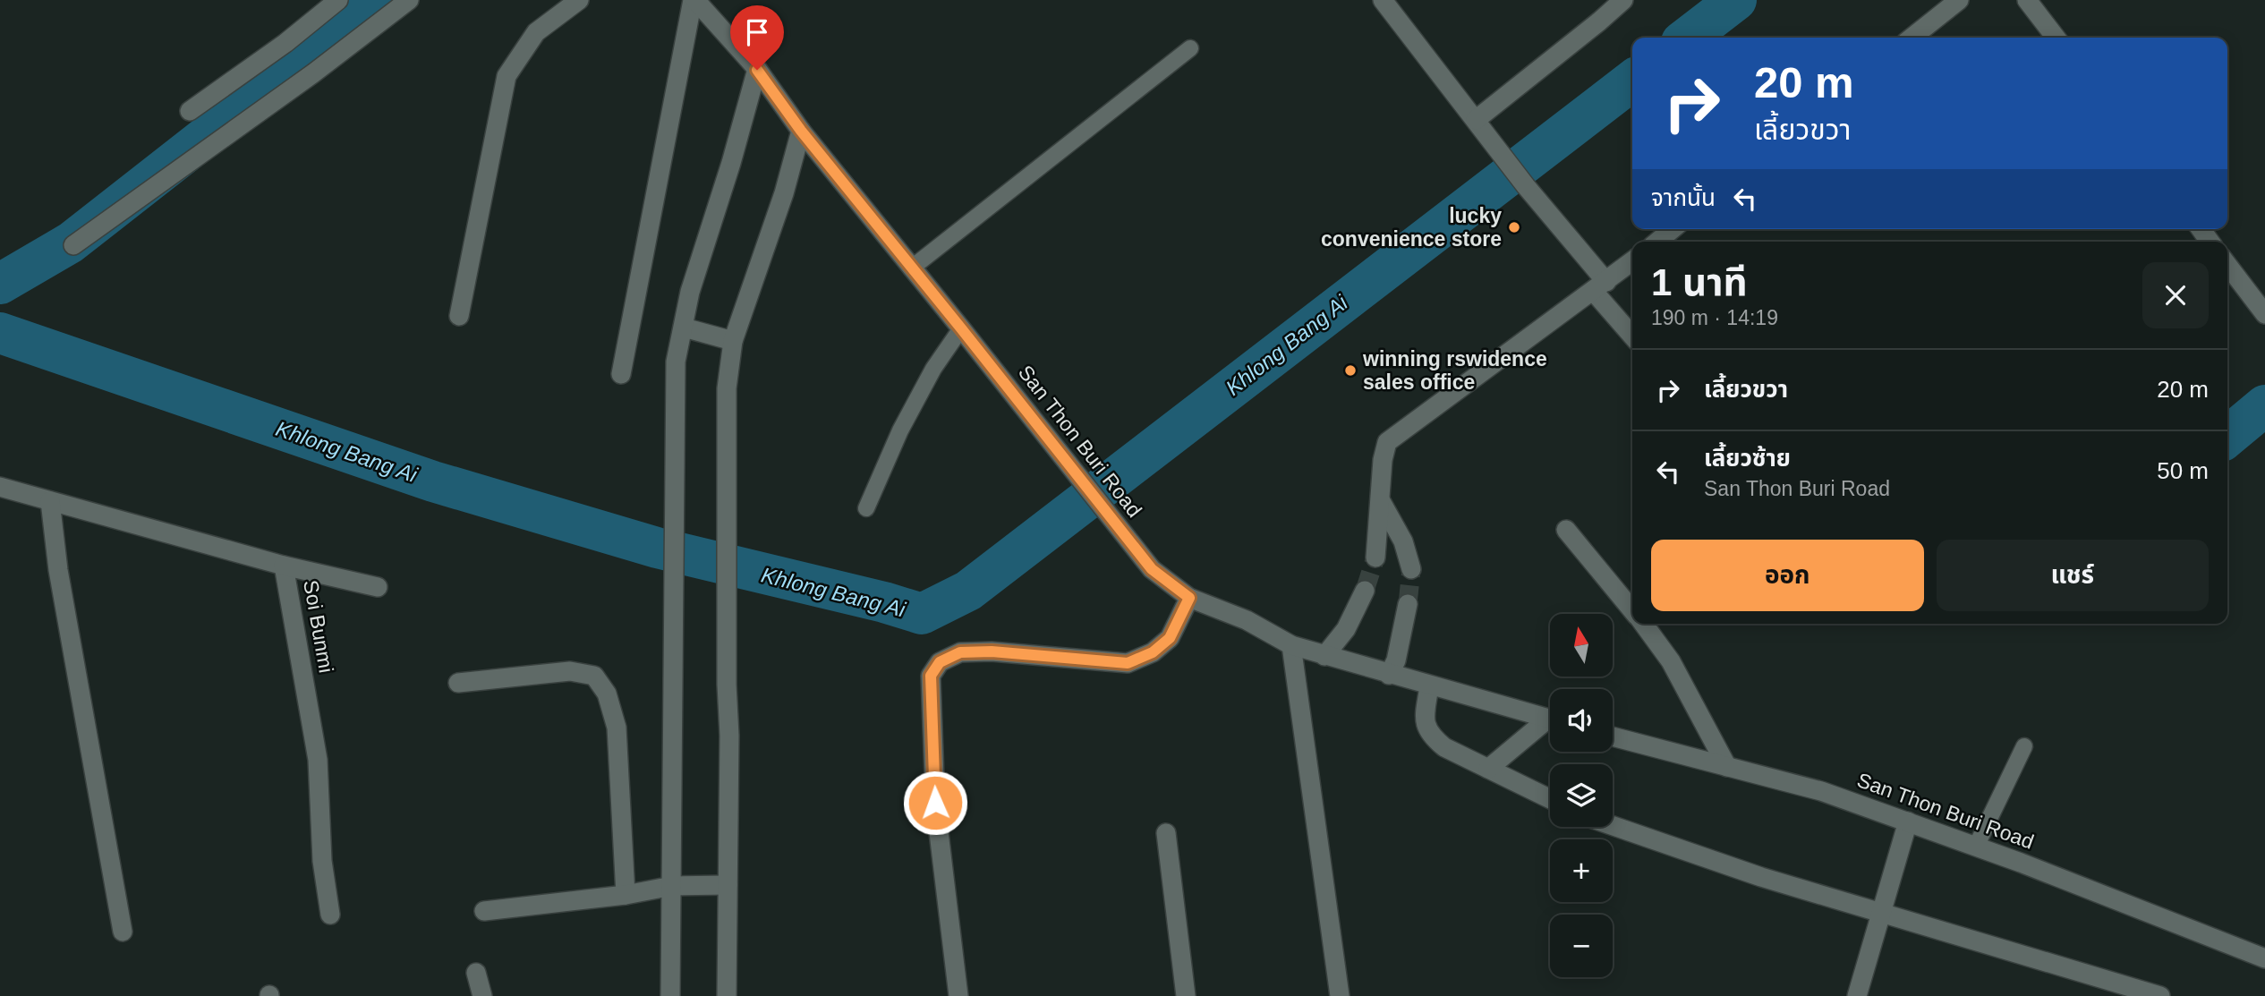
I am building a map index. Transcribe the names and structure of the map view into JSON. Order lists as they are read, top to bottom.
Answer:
{
  "streets": {
    "street": ["San Thon Buri Road", "Soi Bunmi"]
  },
  "water": ["Khlong Bang Ai"],
  "places": ["lucky convenience store", "winning rswidence sales office"],
  "north": "top",
  "page": {
    "turn": ["20 m", "เลี้ยวขวา"],
    "then": "จากนั้น",
    "heading": ["1 นาที", "190 m · 14:19"],
    "list": [
      {
        "name": "เลี้ยวขวา",
        "value": "20 m"
      },
      {
        "name": "เลี้ยวซ้าย",
        "note": "San Thon Buri Road",
        "value": "50 m"
      }
    ],
    "buttons": ["ออก", "แชร์"],
    "map_buttons": ["+", "−"]
  }
}
